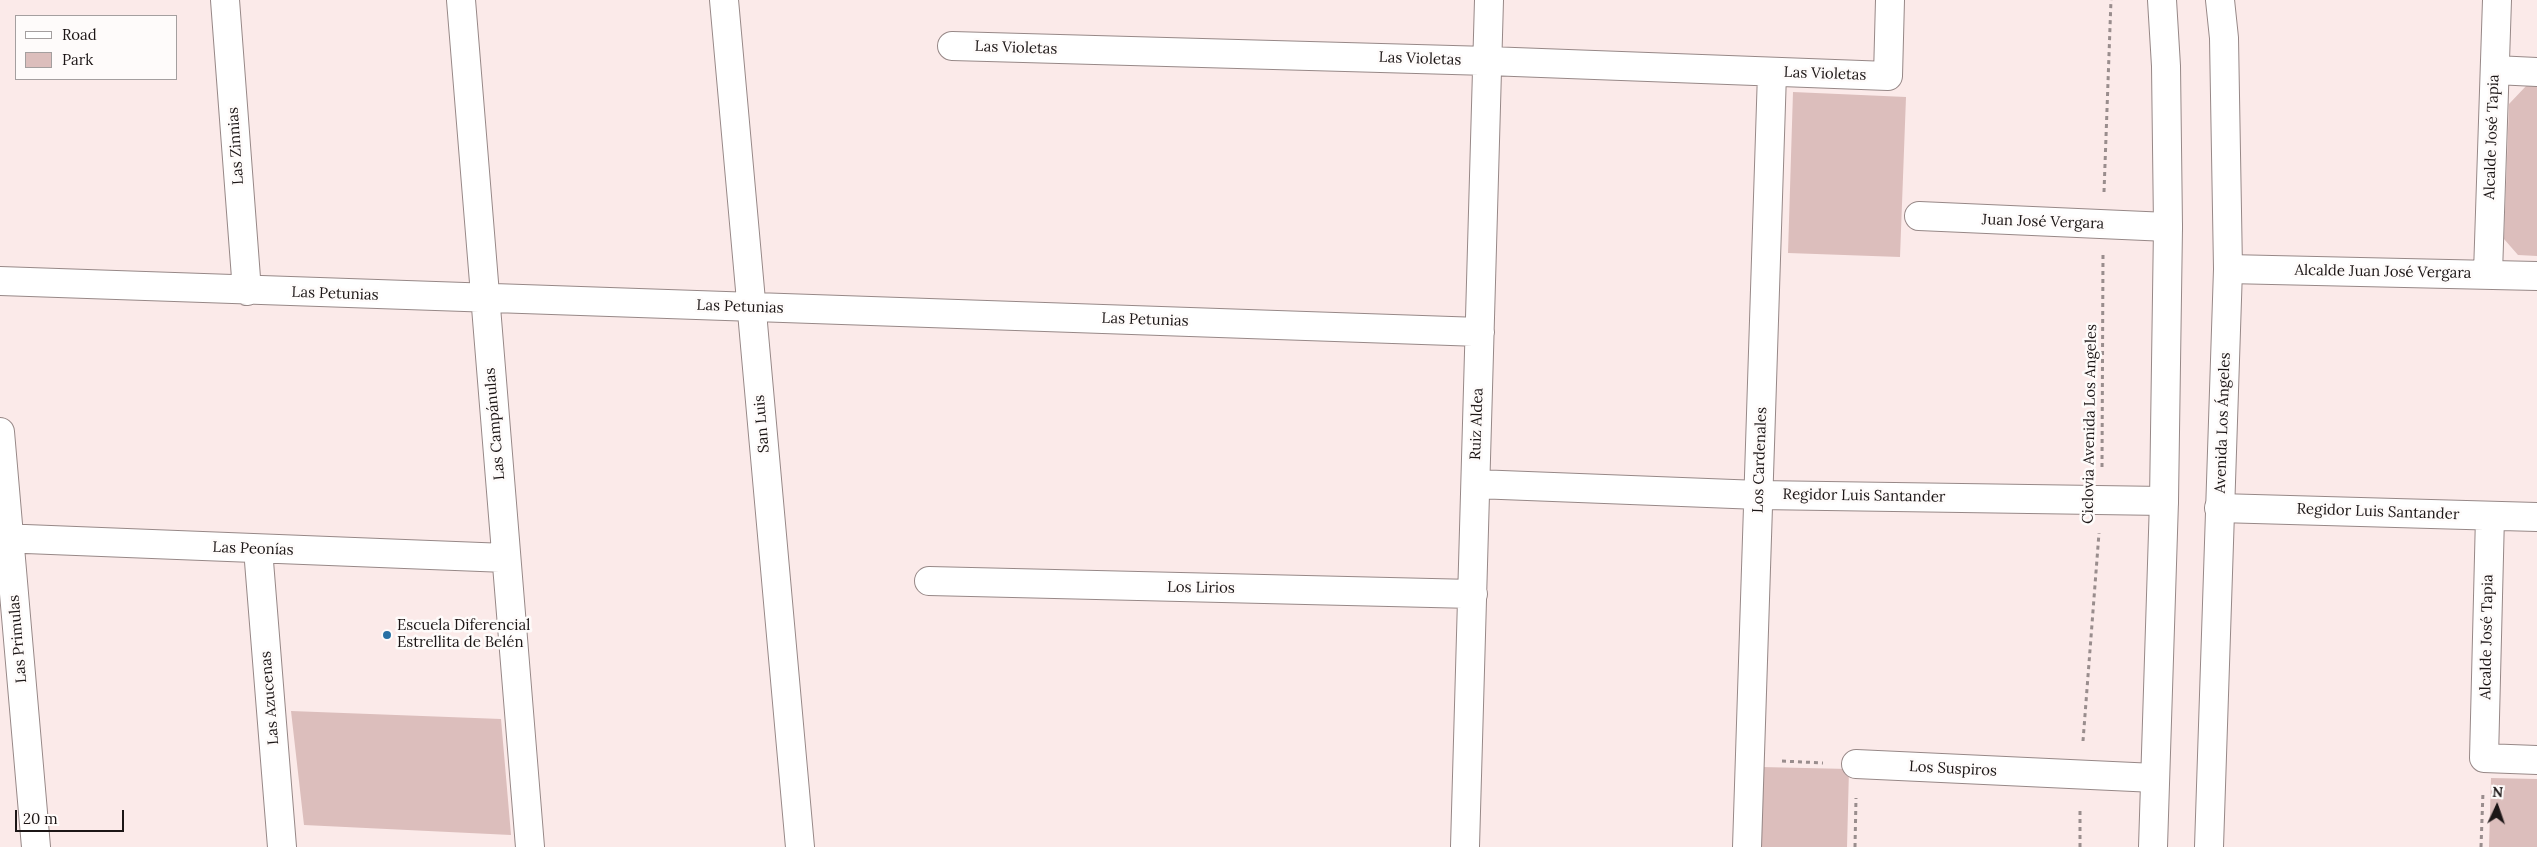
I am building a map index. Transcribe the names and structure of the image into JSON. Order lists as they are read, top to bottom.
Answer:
{
  "streets": {
    "street": [
      "Las Violetas",
      "Alcalde José Tapia",
      "Las Zinnias",
      "Juan José Vergara",
      "Alcalde Juan José Vergara",
      "Las Petunias",
      "Avenida Los Ángeles",
      "Las Campánulas",
      "San Luis",
      "Ruiz Aldea",
      "Los Cardenales",
      "Regidor Luis Santander",
      "Las Peonías",
      "Los Lirios",
      "Las Primulas",
      "Las Azucenas",
      "Los Suspiros"
    ],
    "path": ["Ciclovia Avenida Los Angeles"]
  },
  "crossings": [
    ["Las Violetas", "Ruiz Aldea"],
    ["Las Violetas", "Los Cardenales"],
    ["Alcalde José Tapia", "Alcalde Juan José Vergara"],
    ["Alcalde José Tapia", "Regidor Luis Santander"],
    ["Las Zinnias", "Las Petunias"],
    ["Juan José Vergara", "Ciclovia Avenida Los Angeles"],
    ["Alcalde Juan José Vergara", "Avenida Los Ángeles"],
    ["Las Petunias", "Las Campánulas"],
    ["Las Petunias", "San Luis"],
    ["Las Petunias", "Ruiz Aldea"],
    ["Avenida Los Ángeles", "Regidor Luis Santander"],
    ["Las Campánulas", "Las Peonías"],
    ["Ruiz Aldea", "Regidor Luis Santander"],
    ["Ruiz Aldea", "Los Lirios"],
    ["Ciclovia Avenida Los Angeles", "Regidor Luis Santander"],
    ["Ciclovia Avenida Los Angeles", "Los Suspiros"],
    ["Los Cardenales", "Regidor Luis Santander"],
    ["Las Peonías", "Las Primulas"],
    ["Las Peonías", "Las Azucenas"]
  ],
  "places": ["Escuela Diferencial Estrellita de Belén"],
  "legend": ["Road", "Park"],
  "scale_bar": "20 m",
  "north": "top"
}
